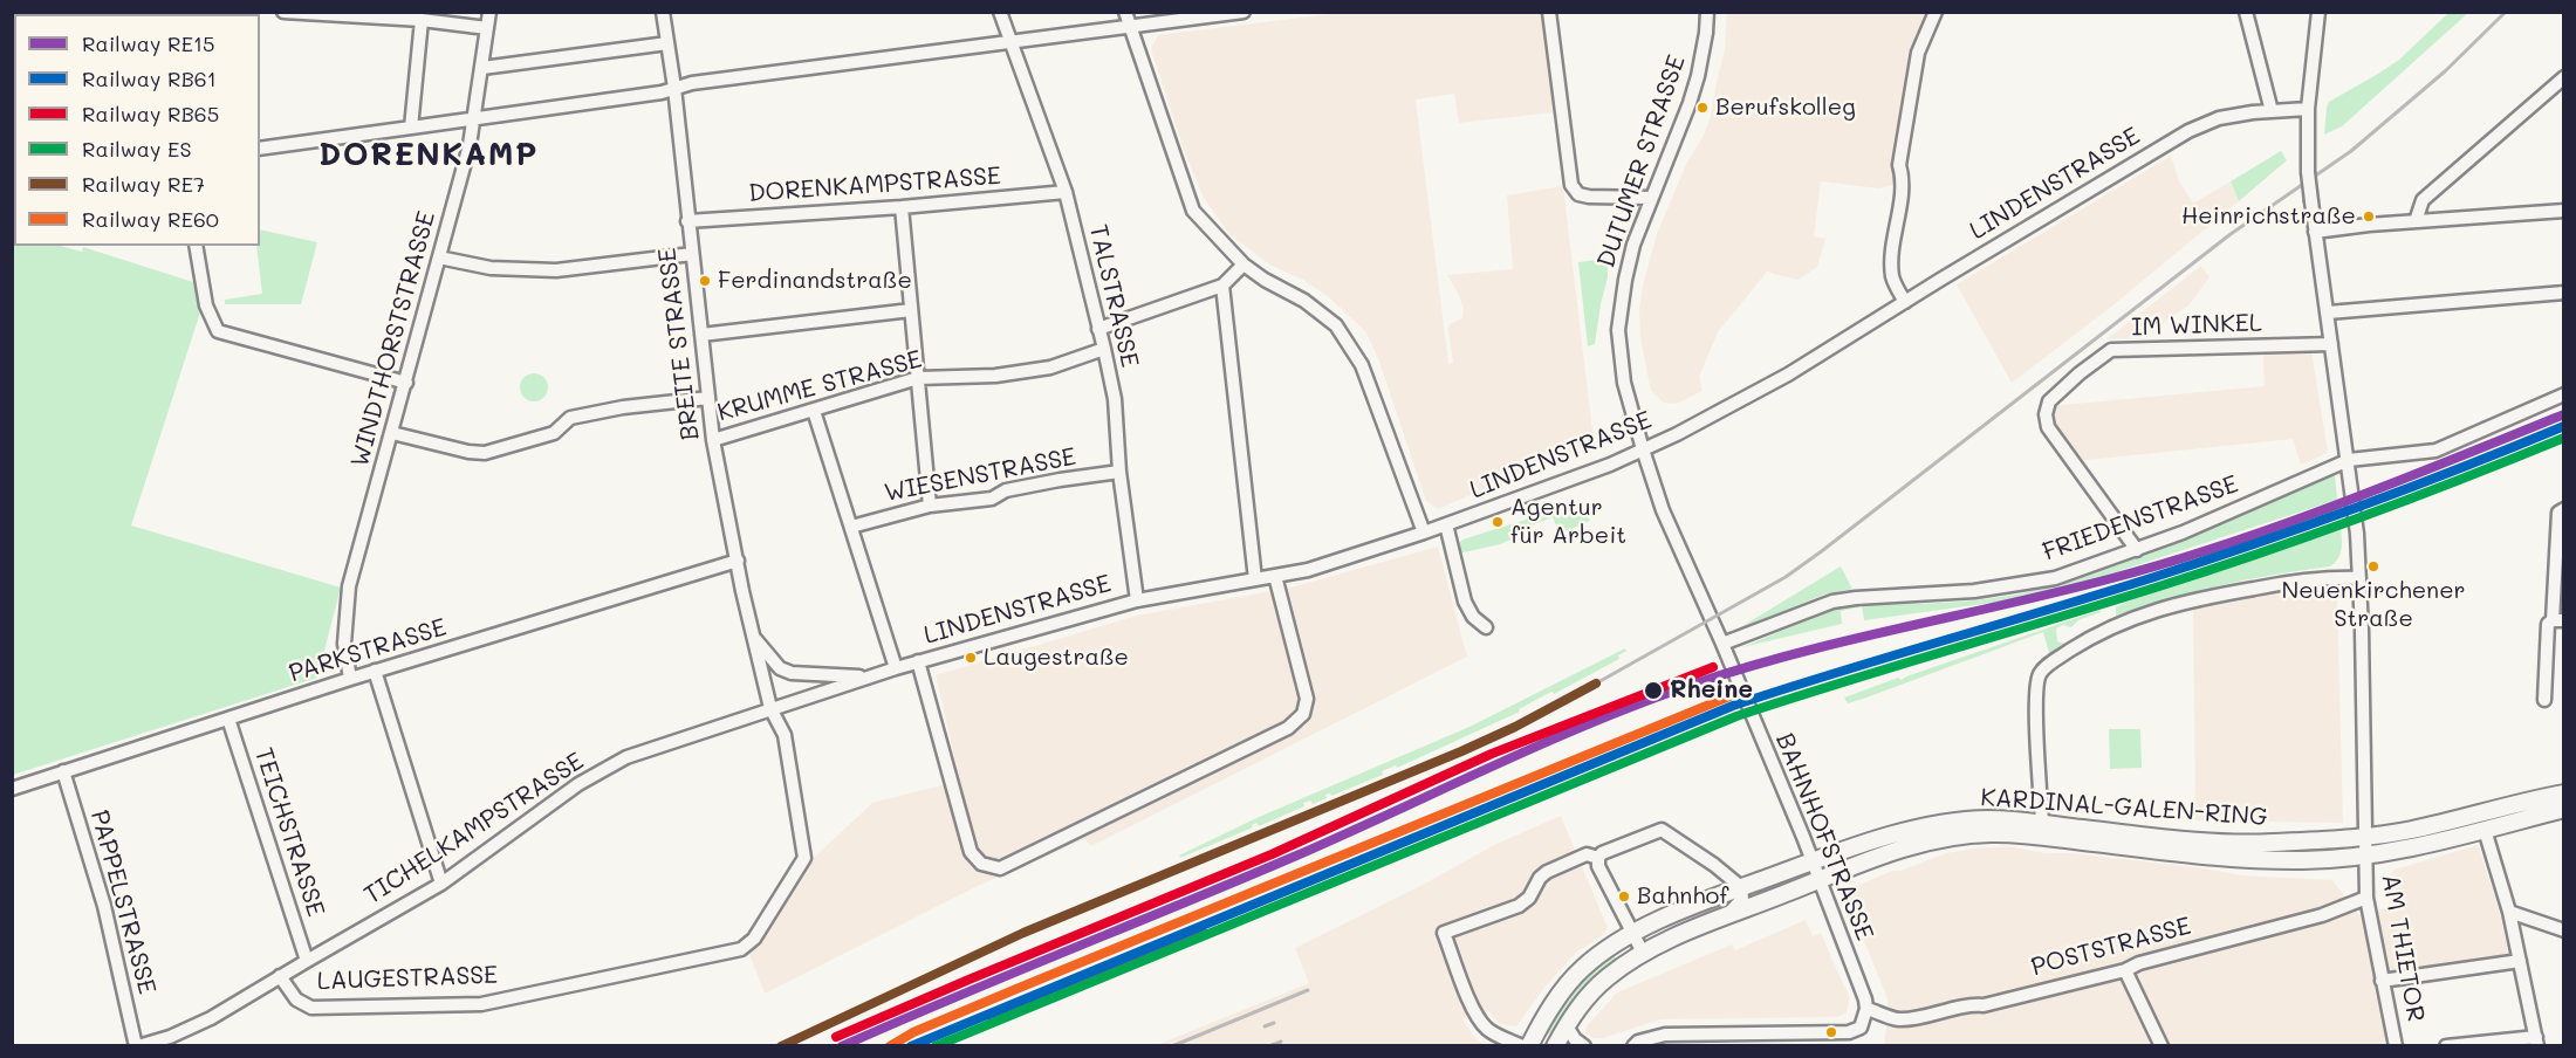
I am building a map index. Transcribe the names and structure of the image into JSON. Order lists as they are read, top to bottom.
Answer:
{
  "streets": {
    "main road": ["KARDINAL-GALEN-RING"],
    "street": [
      "DUTUMER STRASSE",
      "LINDENSTRASSE",
      "DORENKAMPSTRASSE",
      "TALSTRASSE",
      "IM WINKEL",
      "WINDTHORSTSTRASSE",
      "BREITE STRASSE",
      "KRUMME STRASSE",
      "WIESENSTRASSE",
      "FRIEDENSTRASSE",
      "PARKSTRASSE",
      "TICHELKAMPSTRASSE",
      "TEICHSTRASSE",
      "BAHNHOFSTRASSE",
      "PAPPELSTRASSE",
      "POSTSTRASSE",
      "AM THIETOR",
      "LAUGESTRASSE"
    ]
  },
  "crossings": [
    ["DUTUMER STRASSE", "LINDENSTRASSE"],
    ["DUTUMER STRASSE", "BAHNHOFSTRASSE"],
    ["LINDENSTRASSE", "TALSTRASSE"],
    ["LINDENSTRASSE", "BREITE STRASSE"],
    ["LINDENSTRASSE", "TICHELKAMPSTRASSE"],
    ["LINDENSTRASSE", "BAHNHOFSTRASSE"],
    ["LINDENSTRASSE", "LAUGESTRASSE"],
    ["DORENKAMPSTRASSE", "TALSTRASSE"],
    ["DORENKAMPSTRASSE", "BREITE STRASSE"],
    ["TALSTRASSE", "KRUMME STRASSE"],
    ["TALSTRASSE", "WIESENSTRASSE"],
    ["IM WINKEL", "FRIEDENSTRASSE"],
    ["WINDTHORSTSTRASSE", "PARKSTRASSE"],
    ["BREITE STRASSE", "KRUMME STRASSE"],
    ["BREITE STRASSE", "PARKSTRASSE"],
    ["BREITE STRASSE", "TICHELKAMPSTRASSE"],
    ["BREITE STRASSE", "LAUGESTRASSE"],
    ["FRIEDENSTRASSE", "BAHNHOFSTRASSE"],
    ["PARKSTRASSE", "TEICHSTRASSE"],
    ["PARKSTRASSE", "PAPPELSTRASSE"],
    ["KARDINAL-GALEN-RING", "BAHNHOFSTRASSE"],
    ["KARDINAL-GALEN-RING", "AM THIETOR"],
    ["TICHELKAMPSTRASSE", "TEICHSTRASSE"],
    ["TICHELKAMPSTRASSE", "PAPPELSTRASSE"],
    ["TICHELKAMPSTRASSE", "LAUGESTRASSE"],
    ["BAHNHOFSTRASSE", "POSTSTRASSE"],
    ["POSTSTRASSE", "AM THIETOR"]
  ],
  "districts": ["DORENKAMP"],
  "places": [
    "Berufskolleg",
    "Heinrichstraße",
    "Ferdinandstraße",
    "Agentur für Arbeit",
    "Neuenkirchener Straße",
    "Laugestraße",
    "Rheine",
    "Bahnhof"
  ],
  "lines": [
    "rail line RE15",
    "rail line RB61",
    "rail line ES",
    "rail line RB65",
    "rail line RE7",
    "rail line RE60"
  ],
  "legend": [
    "Railway RE15",
    "Railway RB61",
    "Railway RB65",
    "Railway ES",
    "Railway RE7",
    "Railway RE60"
  ]
}
